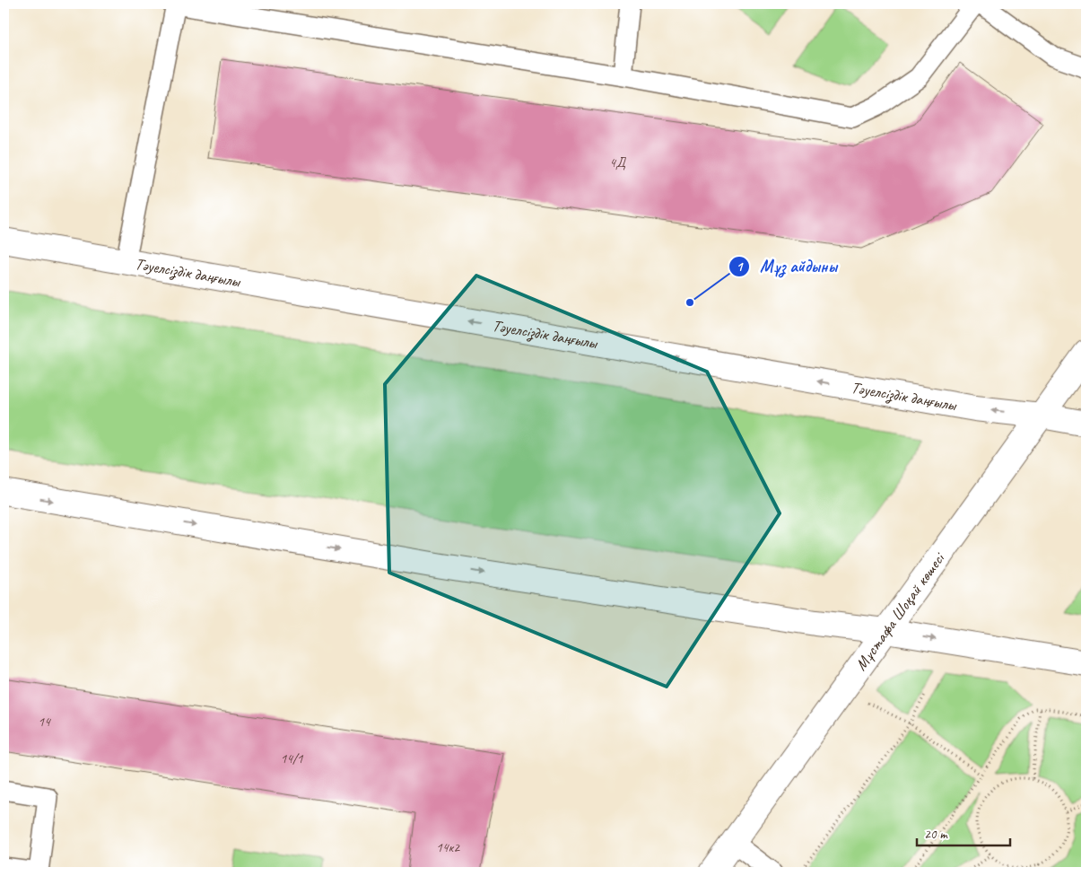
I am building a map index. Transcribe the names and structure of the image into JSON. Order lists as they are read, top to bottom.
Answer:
{
  "streets": {
    "street": ["Тәуелсіздік даңғылы", "Мұстафа Шоқай көшесі"]
  },
  "crossings": [
    ["Тәуелсіздік даңғылы", "Мұстафа Шоқай көшесі"]
  ],
  "one_way": ["Тәуелсіздік даңғылы"],
  "places": ["Мұз айдыны"],
  "house_numbers": [
    "4Д",
    "14",
    "14/1",
    "14к2"
  ],
  "scale_bar": "20 m"
}
